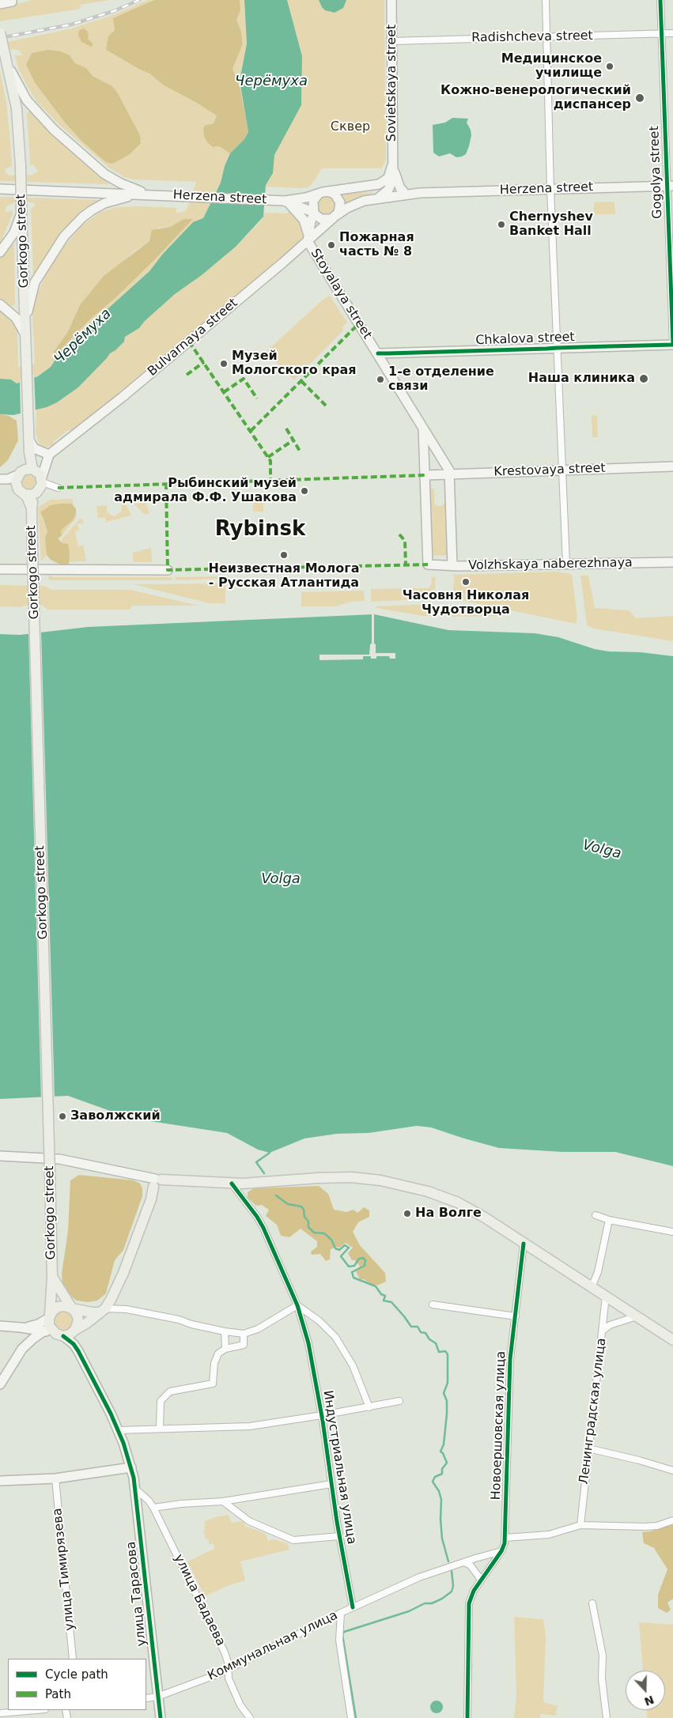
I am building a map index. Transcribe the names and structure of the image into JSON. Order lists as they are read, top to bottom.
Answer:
{
  "streets": {
    "main road": ["Gorkogo street"],
    "street": [
      "Radishcheva street",
      "Sovietskaya street",
      "Gogolya street",
      "Herzena street",
      "Stoyalaya street",
      "Bulvarnaya street",
      "Chkalova street",
      "Krestovaya street",
      "Volzhskaya naberezhnaya",
      "Ленинградская улица",
      "Новоершовская улица",
      "Индустриальная улица",
      "улица Тимирязева",
      "улица Тарасова",
      "улица Бадаева",
      "Коммунальная улица"
    ]
  },
  "crossings": [
    ["Radishcheva street", "Sovietskaya street"],
    ["Radishcheva street", "Gogolya street"],
    ["Sovietskaya street", "Herzena street"],
    ["Gogolya street", "Herzena street"],
    ["Gogolya street", "Chkalova street"],
    ["Herzena street", "Stoyalaya street"],
    ["Herzena street", "Bulvarnaya street"],
    ["Stoyalaya street", "Bulvarnaya street"],
    ["Stoyalaya street", "Chkalova street"],
    ["Stoyalaya street", "Krestovaya street"],
    ["Stoyalaya street", "Volzhskaya naberezhnaya"],
    ["Новоершовская улица", "Коммунальная улица"],
    ["Индустриальная улица", "Коммунальная улица"],
    ["улица Тарасова", "улица Бадаева"],
    ["улица Тарасова", "Коммунальная улица"],
    ["улица Бадаева", "Коммунальная улица"]
  ],
  "districts": ["Rybinsk"],
  "water": ["Черёмуха", "Volga"],
  "parks": ["Сквер"],
  "places": [
    "Медицинское училище",
    "Кожно-венерологический диспансер",
    "Chernyshev Banket Hall",
    "Пожарная часть № 8",
    "Музей Мологского края",
    "Наша клиника",
    "1-е отделение связи",
    "Рыбинский музей адмирала Ф.Ф. Ушакова",
    "Неизвестная Молога - Русская Атлантида",
    "Часовня Николая Чудотворца",
    "Заволжский",
    "На Волге"
  ],
  "legend": ["Cycle path", "Path"],
  "north": "bottom"
}
